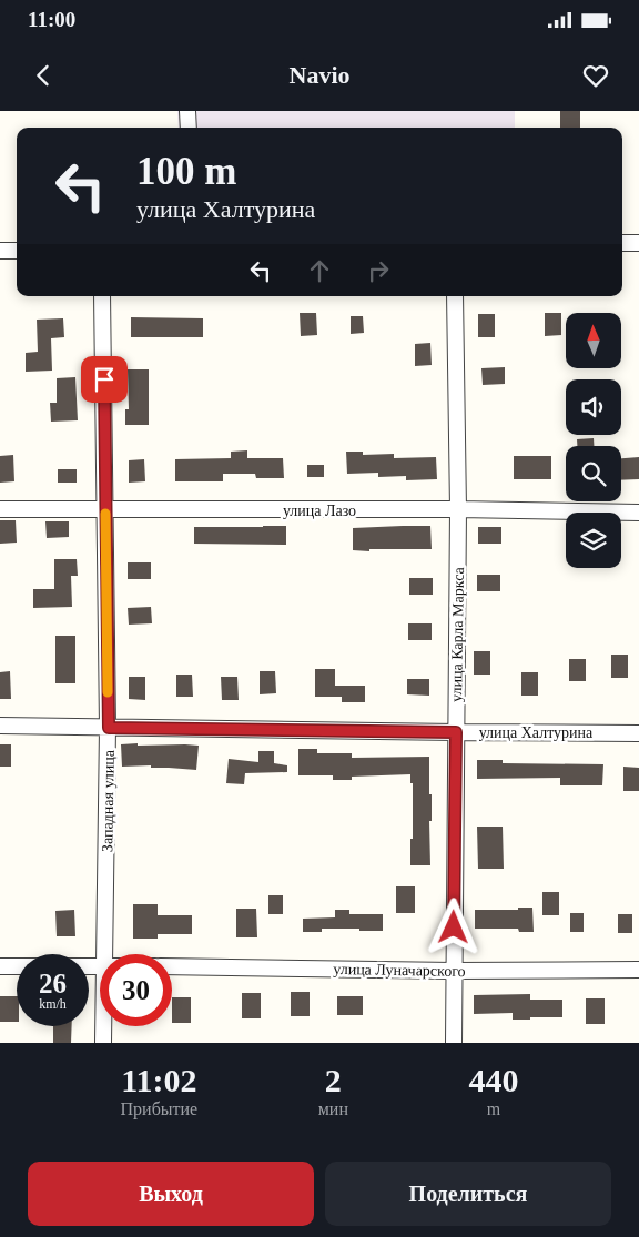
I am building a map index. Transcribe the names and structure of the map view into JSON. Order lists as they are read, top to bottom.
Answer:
{
  "streets": {
    "street": [
      "улица Лазо",
      "улица Карла Маркса",
      "улица Халтурина",
      "Западная улица",
      "улица Луначарского"
    ]
  },
  "crossings": [
    ["улица Лазо", "улица Карла Маркса"],
    ["улица Лазо", "Западная улица"],
    ["улица Карла Маркса", "улица Халтурина"],
    ["улица Карла Маркса", "улица Луначарского"],
    ["улица Халтурина", "Западная улица"]
  ],
  "north": "top",
  "page": {
    "status": "11:00",
    "header": "Navio",
    "turn": ["100 m", "улица Халтурина"],
    "speed": "26 km/h",
    "limit": "30",
    "eta": [
      "11:02",
      "Прибытие",
      "2",
      "мин",
      "440",
      "m"
    ],
    "buttons": ["Выход", "Поделиться"]
  }
}
